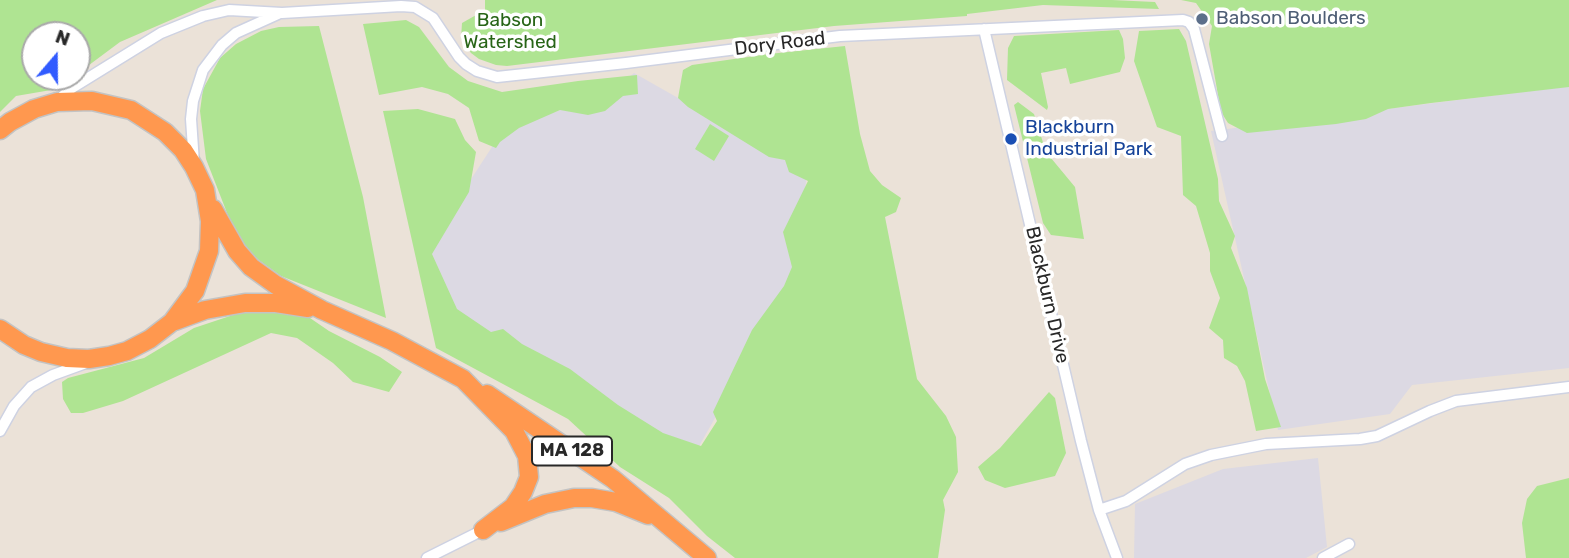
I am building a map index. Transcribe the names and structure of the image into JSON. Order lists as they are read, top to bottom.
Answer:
{
  "streets": {
    "highway": ["MA 128"],
    "street": ["Dory Road", "Blackburn Drive"]
  },
  "crossings": [
    ["Dory Road", "Blackburn Drive"],
    ["Dory Road", "MA 128"]
  ],
  "parks": ["Babson Watershed"],
  "places": ["Babson Boulders", "Blackburn Industrial Park"],
  "north": "top"
}
